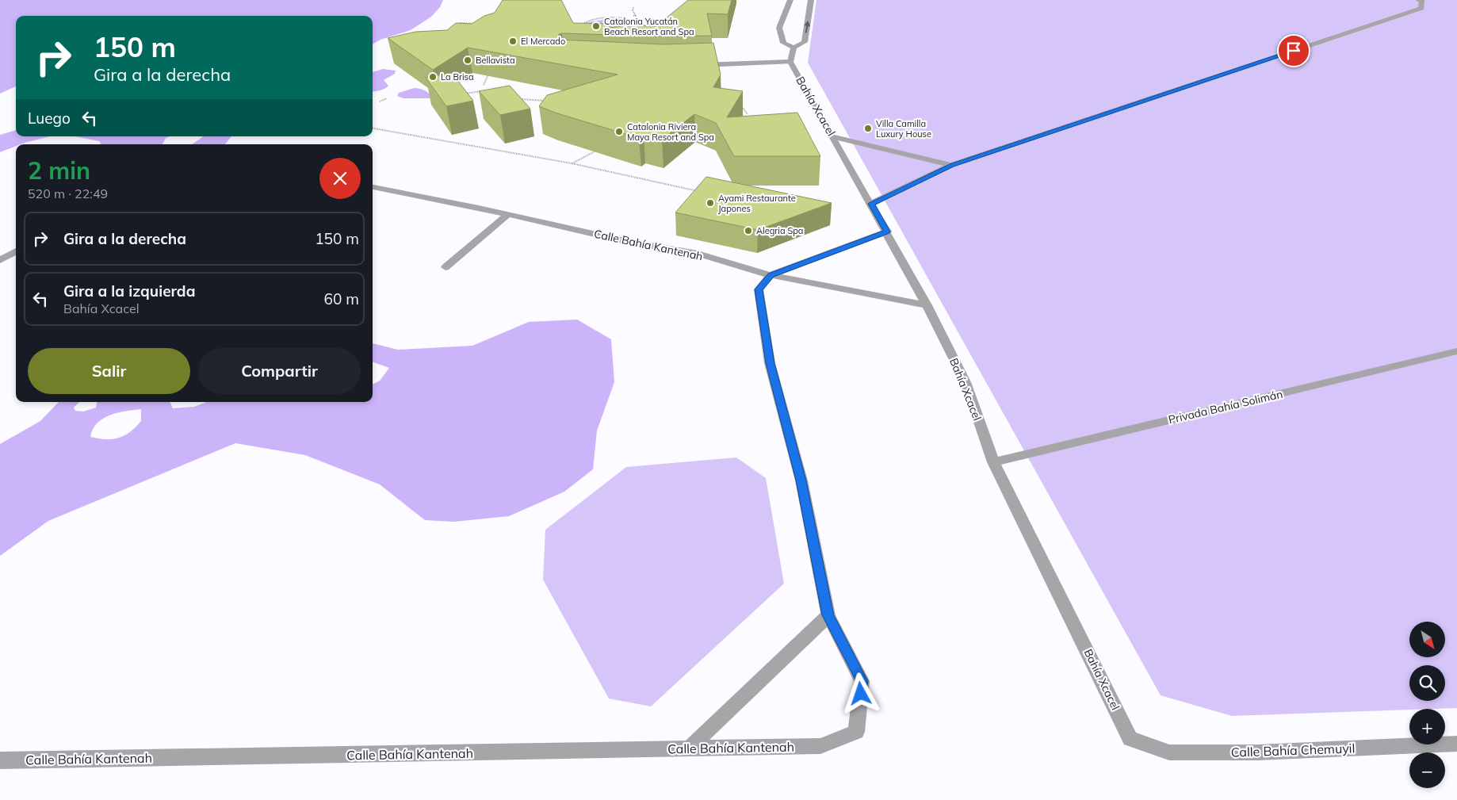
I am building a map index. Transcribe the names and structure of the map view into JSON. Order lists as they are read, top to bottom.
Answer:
{
  "streets": {
    "street": [
      "Bahía Xcacel",
      "Calle Bahía Kantenah",
      "Privada Bahía Solimán",
      "Calle Bahía Chemuyil"
    ]
  },
  "crossings": [
    ["Bahía Xcacel", "Calle Bahía Kantenah"],
    ["Bahía Xcacel", "Privada Bahía Solimán"],
    ["Bahía Xcacel", "Calle Bahía Chemuyil"]
  ],
  "places": [
    "Catalonia Yucatán Beach Resort and Spa",
    "El Mercado",
    "Bellavista",
    "La Brisa",
    "Villa Camilla Luxury House",
    "Catalonia Riviera Maya Resort and Spa",
    "Ayami Restaurante Japones",
    "Alegria Spa"
  ],
  "north": "bottom right",
  "page": {
    "turn": ["150 m", "Gira a la derecha"],
    "then": "Luego",
    "heading": ["2 min", "520 m · 22:49"],
    "list": [
      {
        "name": "Gira a la derecha",
        "value": "150 m"
      },
      {
        "name": "Gira a la izquierda",
        "note": "Bahía Xcacel",
        "value": "60 m"
      }
    ],
    "buttons": ["Salir", "Compartir"],
    "map_buttons": ["+", "−"]
  }
}
